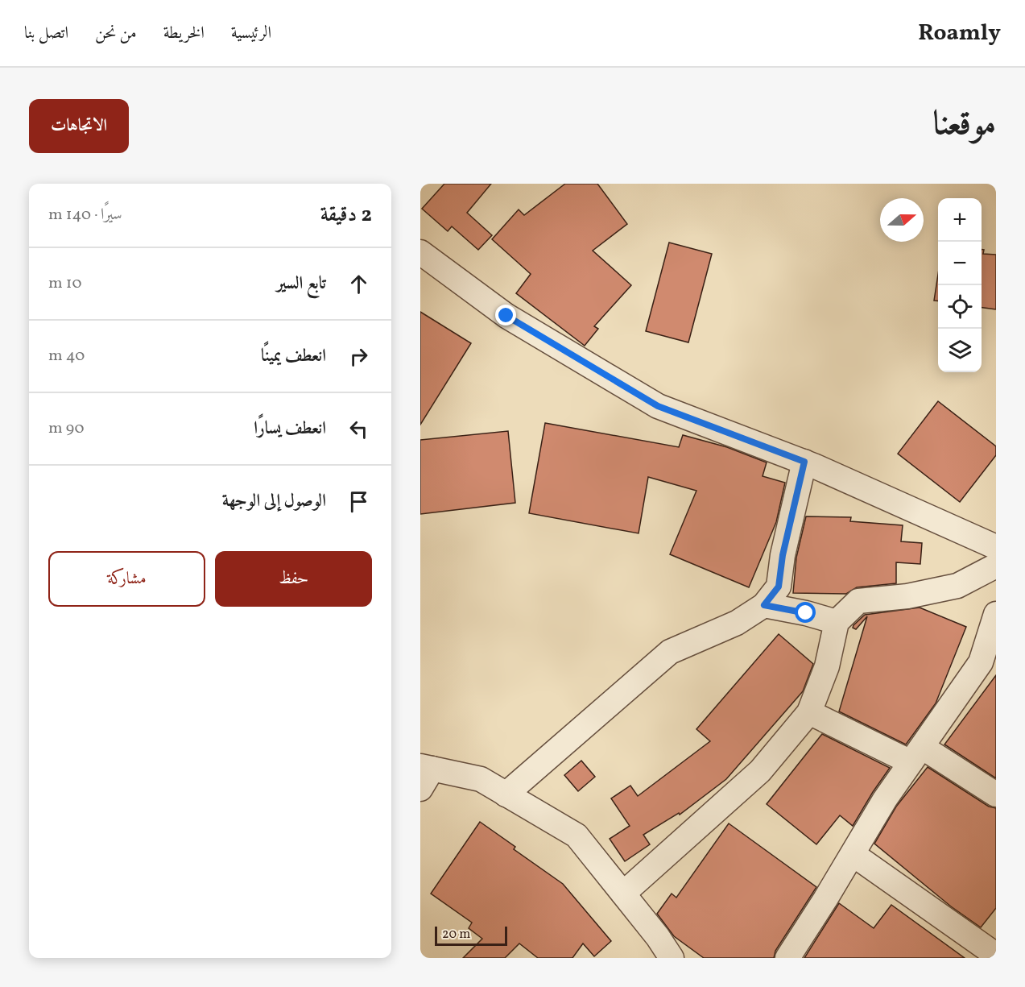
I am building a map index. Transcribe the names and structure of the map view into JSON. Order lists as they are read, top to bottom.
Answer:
{
  "scale_bar": "20 m",
  "north": "right",
  "page": {
    "header": "Roamly",
    "nav": [
      "الرئيسية",
      "الخريطة",
      "من نحن",
      "اتصل بنا"
    ],
    "title": "موقعنا",
    "buttons": [
      "الاتجاهات",
      ["حفظ", "مشاركة"]
    ],
    "heading": ["2 دقيقة", "سيرًا · 140 m"],
    "map_buttons": ["+", "−"],
    "list": [
      ["تابع السير", "10 m"],
      ["انعطف يمينًا", "40 m"],
      ["انعطف يسارًا", "90 m"],
      "الوصول إلى الوجهة"
    ],
    "scale": "20 m"
  }
}
